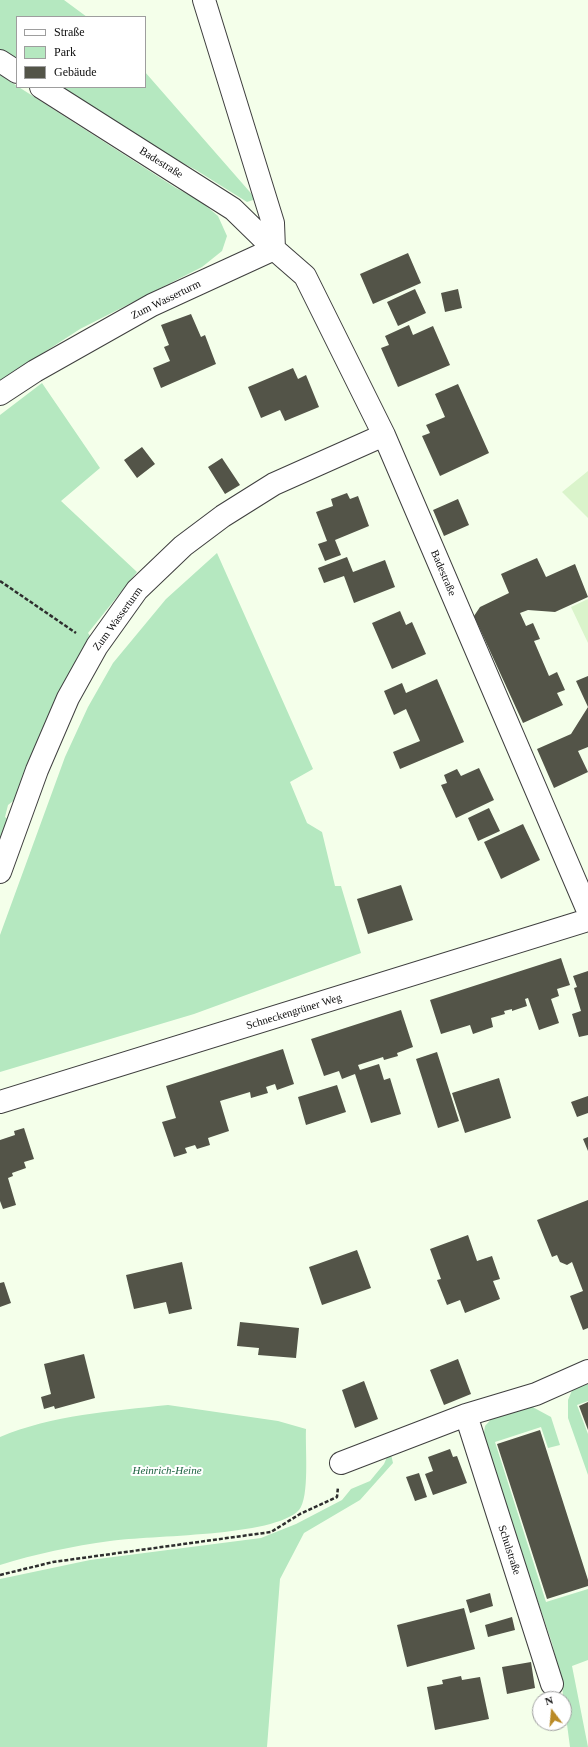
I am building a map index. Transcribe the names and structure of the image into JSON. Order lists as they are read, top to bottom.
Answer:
{
  "streets": {
    "street": [
      "Badestraße",
      "Zum Wasserturm",
      "Schneckengrüner Weg",
      "Schulstraße"
    ]
  },
  "crossings": [
    ["Badestraße", "Zum Wasserturm"]
  ],
  "parks": ["Heinrich-Heine"],
  "legend": ["Straße", "Park", "Gebäude"],
  "north": "top"
}
